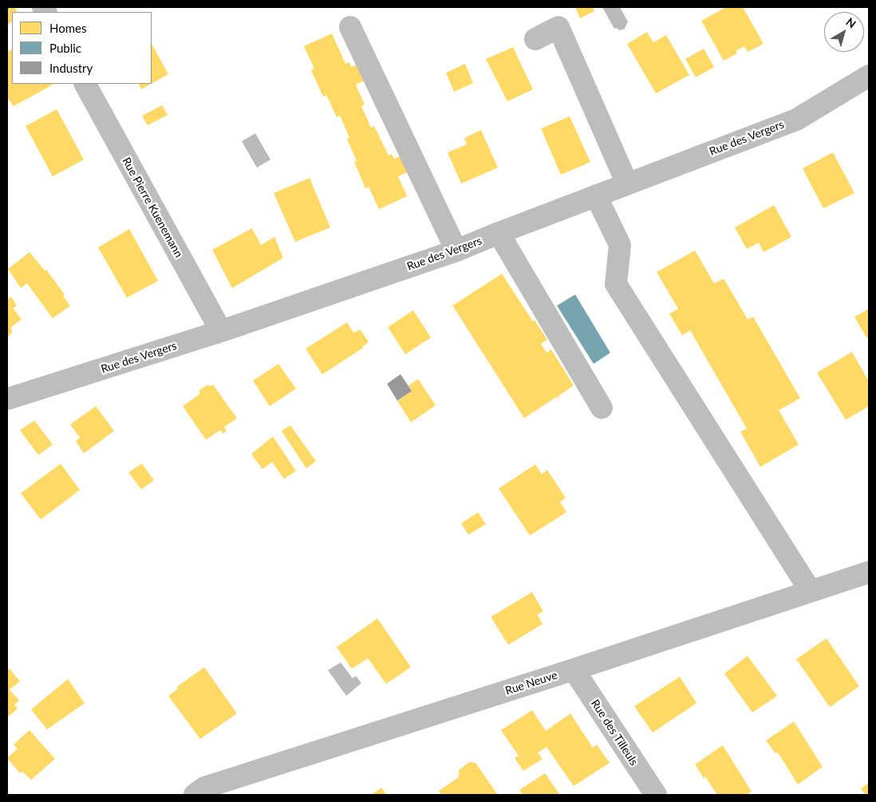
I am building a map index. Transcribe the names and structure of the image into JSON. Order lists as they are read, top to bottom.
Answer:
{
  "streets": {
    "street": [
      "Rue des Vergers",
      "Rue Pierre Kuenemann",
      "Rue Neuve",
      "Rue des Tilleuls"
    ]
  },
  "crossings": [
    ["Rue des Vergers", "Rue Pierre Kuenemann"],
    ["Rue Neuve", "Rue des Tilleuls"]
  ],
  "legend": ["Homes", "Public", "Industry"],
  "north": "top right"
}
